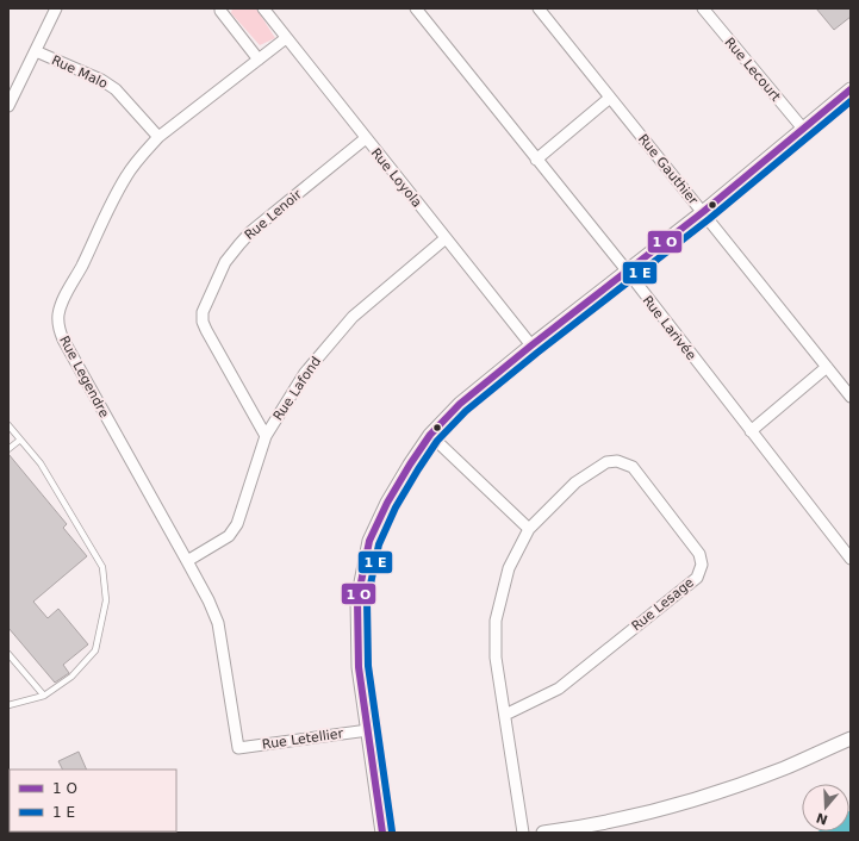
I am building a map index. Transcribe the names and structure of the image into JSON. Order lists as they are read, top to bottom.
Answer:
{
  "streets": {
    "street": [
      "Rue Lecourt",
      "Rue Malo",
      "Rue Gauthier",
      "Rue Loyola",
      "Rue Lenoir",
      "Rue Larivée",
      "Rue Legendre",
      "Rue Lafond",
      "Rue Lesage",
      "Rue Letellier"
    ]
  },
  "crossings": [
    ["Rue Malo", "Rue Legendre"],
    ["Rue Loyola", "Rue Lenoir"],
    ["Rue Loyola", "Rue Legendre"],
    ["Rue Loyola", "Rue Lafond"],
    ["Rue Lenoir", "Rue Lafond"],
    ["Rue Legendre", "Rue Lafond"],
    ["Rue Legendre", "Rue Letellier"]
  ],
  "legend": ["1 O", "1 E"],
  "north": "bottom"
}
